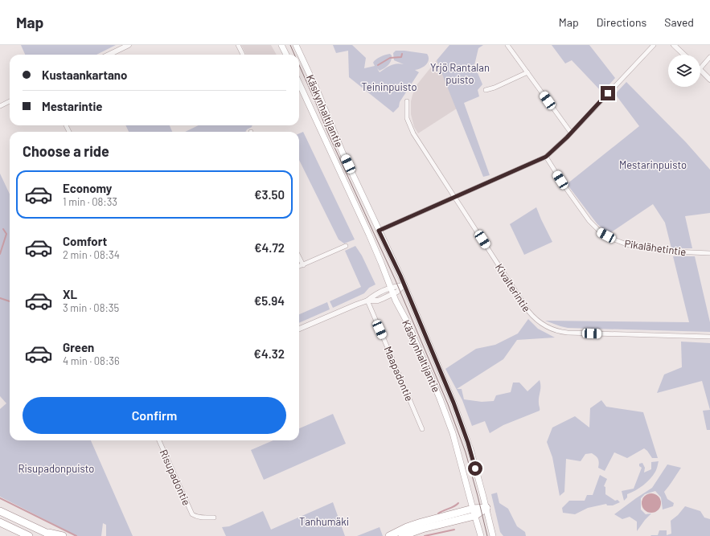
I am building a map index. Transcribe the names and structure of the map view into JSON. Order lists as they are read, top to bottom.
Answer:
{
  "streets": {
    "main road": ["Käskynhaltijantie"],
    "street": [
      "Pikalähetintie",
      "Kivalterintie",
      "Maapadontie",
      "Risupadontie"
    ]
  },
  "parks": [
    "Yrjö Rantalan puisto",
    "Teininpuisto",
    "Mestarinpuisto",
    "Risupadonpuisto",
    "Tanhumäki"
  ],
  "page": {
    "header": "Map",
    "nav": ["Map", "Directions", "Saved"],
    "banner": ["Kustaankartano", "Mestarintie"],
    "heading": "Choose a ride",
    "list": [
      {
        "name": "Economy",
        "note": "1 min · 08:33",
        "value": "€3.50"
      },
      {
        "name": "Comfort",
        "note": "2 min · 08:34",
        "value": "€4.72"
      },
      {
        "name": "XL",
        "note": "3 min · 08:35",
        "value": "€5.94"
      },
      {
        "name": "Green",
        "note": "4 min · 08:36",
        "value": "€4.32"
      }
    ],
    "buttons": "Confirm"
  }
}
